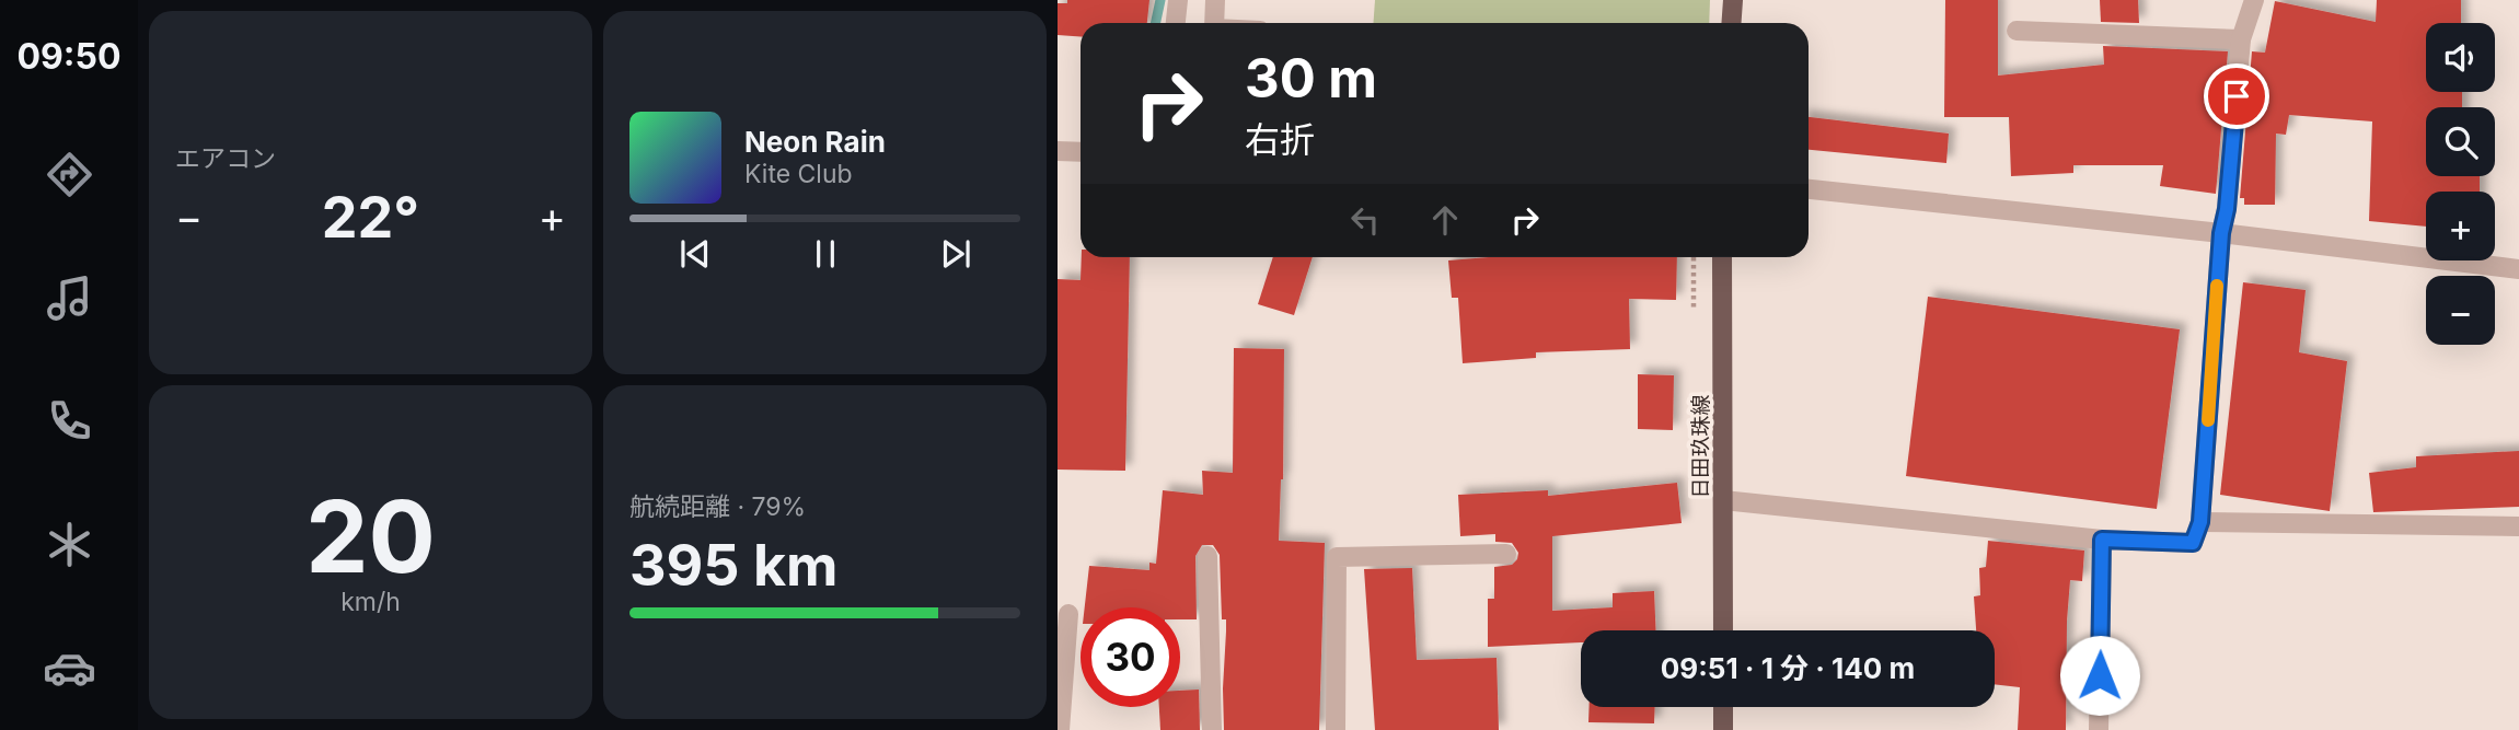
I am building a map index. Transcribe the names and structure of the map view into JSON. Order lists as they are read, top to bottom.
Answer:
{
  "streets": {
    "main road": ["日田玖珠線"]
  },
  "page": {
    "tabs": "09:50",
    "tile": [
      "エアコン",
      ["20", "km/h"],
      ["航続距離 · 79%", "395 km"]
    ],
    "map_buttons": ["+", "−"],
    "turn": ["30 m", "右折"],
    "song": ["Neon Rain", "Kite Club"],
    "heat": ["−", "22°", "+"],
    "limit": "30",
    "trip": "09:51 · 1 分 · 140 m"
  }
}
